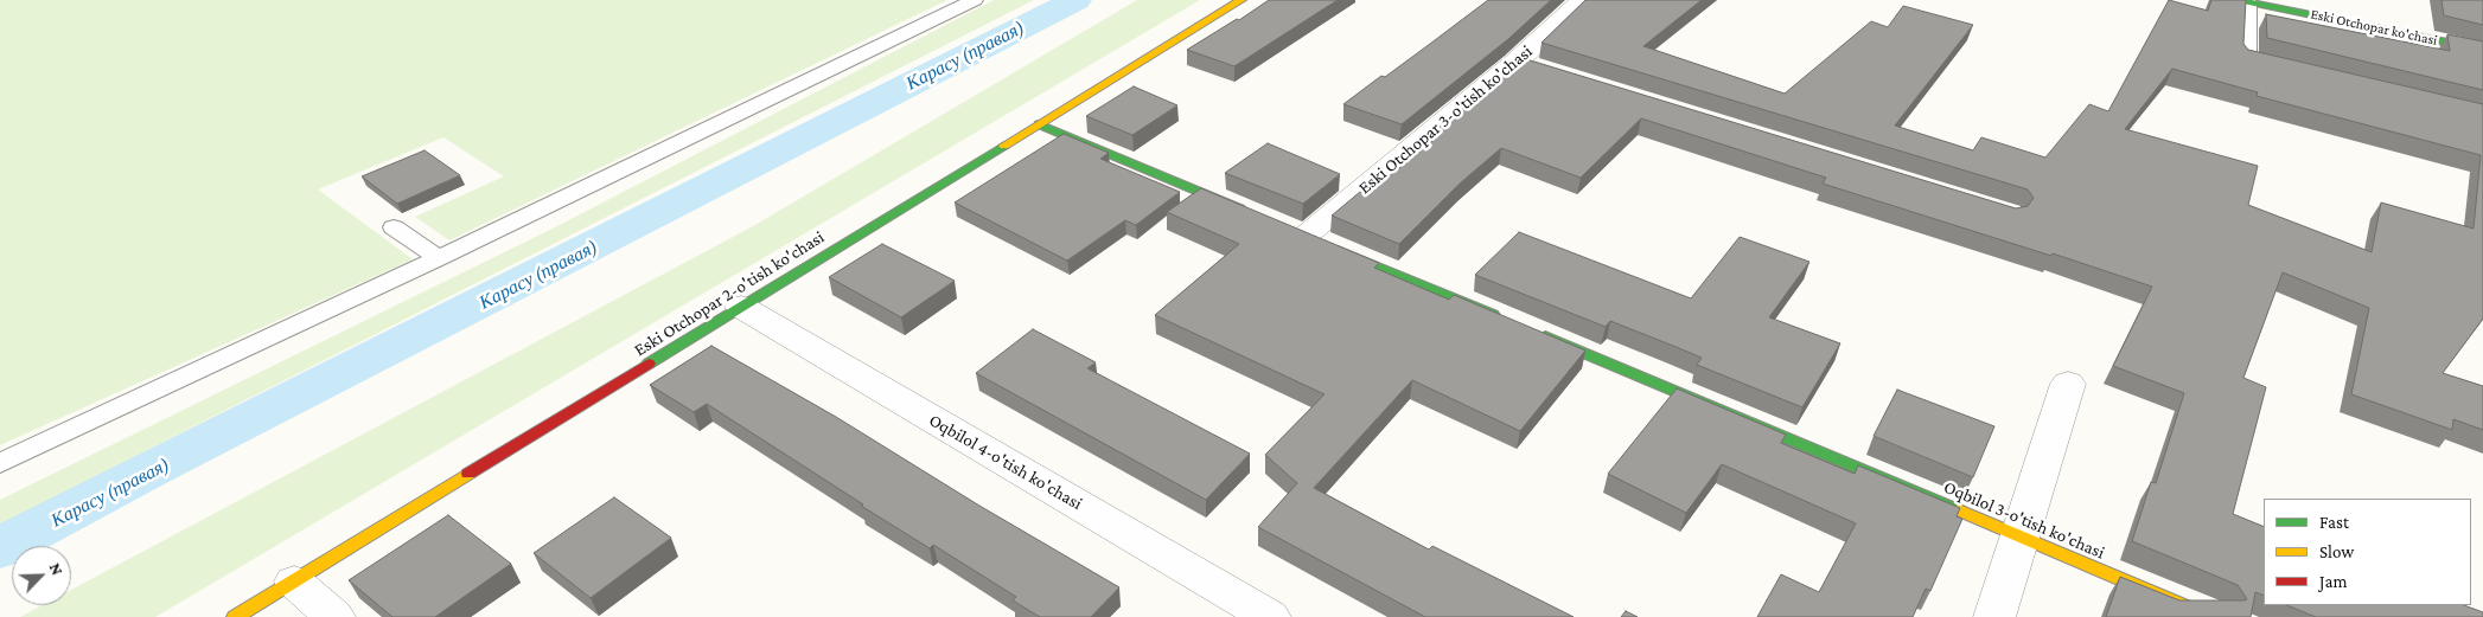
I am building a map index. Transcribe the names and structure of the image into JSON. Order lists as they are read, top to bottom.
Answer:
{
  "streets": {
    "street": [
      "Eski Otchopar ko'chasi",
      "Eski Otchopar 3-o'tish ko'chasi",
      "Eski Otchopar 2-o'tish ko'chasi",
      "Oqbilol 4-o'tish ko'chasi",
      "Oqbilol 3-o'tish ko'chasi"
    ]
  },
  "crossings": [
    ["Eski Otchopar 2-o'tish ko'chasi", "Oqbilol 4-o'tish ko'chasi"]
  ],
  "water": ["Карасу (правая)"],
  "legend": ["Fast", "Slow", "Jam"],
  "north": "top right"
}
